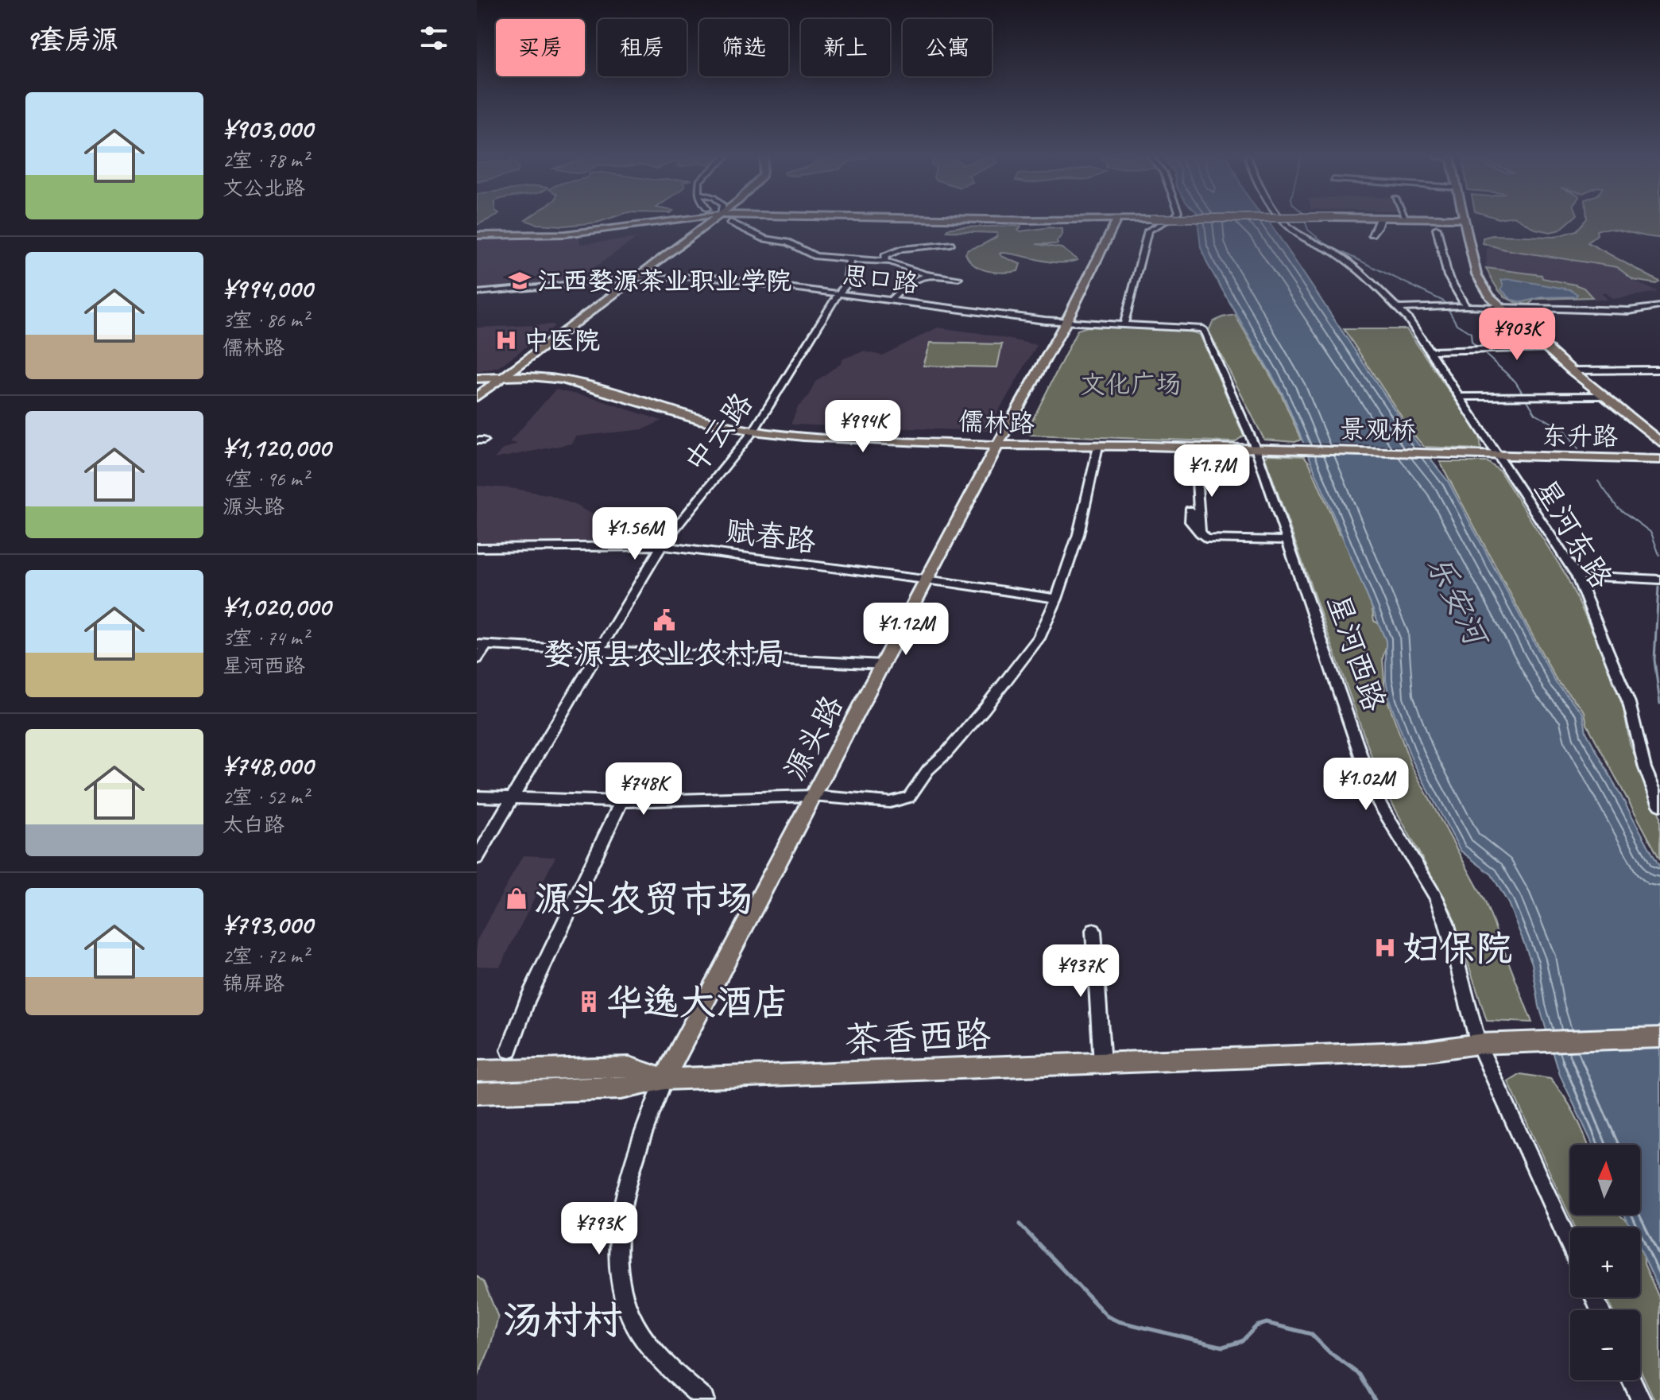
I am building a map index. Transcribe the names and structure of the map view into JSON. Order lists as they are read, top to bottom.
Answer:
{
  "streets": {
    "main road": [
      "儒林路",
      "景观桥",
      "东升路",
      "源头路",
      "茶香西路"
    ],
    "street": [
      "思口路",
      "中云路",
      "星河东路",
      "赋春路",
      "星河西路"
    ]
  },
  "crossings": [
    ["思口路", "中云路"],
    ["思口路", "星河西路"],
    ["思口路", "源头路"],
    ["儒林路", "景观桥"],
    ["儒林路", "中云路"],
    ["儒林路", "星河西路"],
    ["儒林路", "源头路"],
    ["景观桥", "东升路"],
    ["景观桥", "星河东路"],
    ["景观桥", "星河西路"],
    ["中云路", "赋春路"],
    ["东升路", "星河东路"],
    ["赋春路", "源头路"],
    ["星河西路", "茶香西路"],
    ["源头路", "茶香西路"]
  ],
  "districts": ["汤村村"],
  "water": ["乐安河"],
  "parks": ["文化广场"],
  "places": {
    "school or university": ["江西婺源茶业职业学院"],
    "hospital": ["中医院", "妇保院"],
    "public building": ["婺源县农业农村局"],
    "shop": ["源头农贸市场"],
    "building": ["华逸大酒店"]
  },
  "north": "top",
  "page": {
    "heading": "9套房源",
    "chip": [
      "买房",
      "租房",
      "筛选",
      "新上",
      "公寓"
    ],
    "list": [
      {
        "name": "¥903,000",
        "note": "2室 · 78 m² · 文公北路"
      },
      {
        "name": "¥994,000",
        "note": "3室 · 86 m² · 儒林路"
      },
      {
        "name": "¥1,120,000",
        "note": "4室 · 96 m² · 源头路"
      },
      {
        "name": "¥1,020,000",
        "note": "3室 · 74 m² · 星河西路"
      },
      {
        "name": "¥748,000",
        "note": "2室 · 52 m² · 太白路"
      },
      {
        "name": "¥793,000",
        "note": "2室 · 72 m² · 锦屏路"
      }
    ],
    "price": [
      "¥903K",
      "¥994K",
      "¥1.7M",
      "¥1.56M",
      "¥1.12M",
      "¥1.02M",
      "¥748K",
      "¥937K",
      "¥793K"
    ],
    "map_buttons": ["+", "−"]
  }
}
